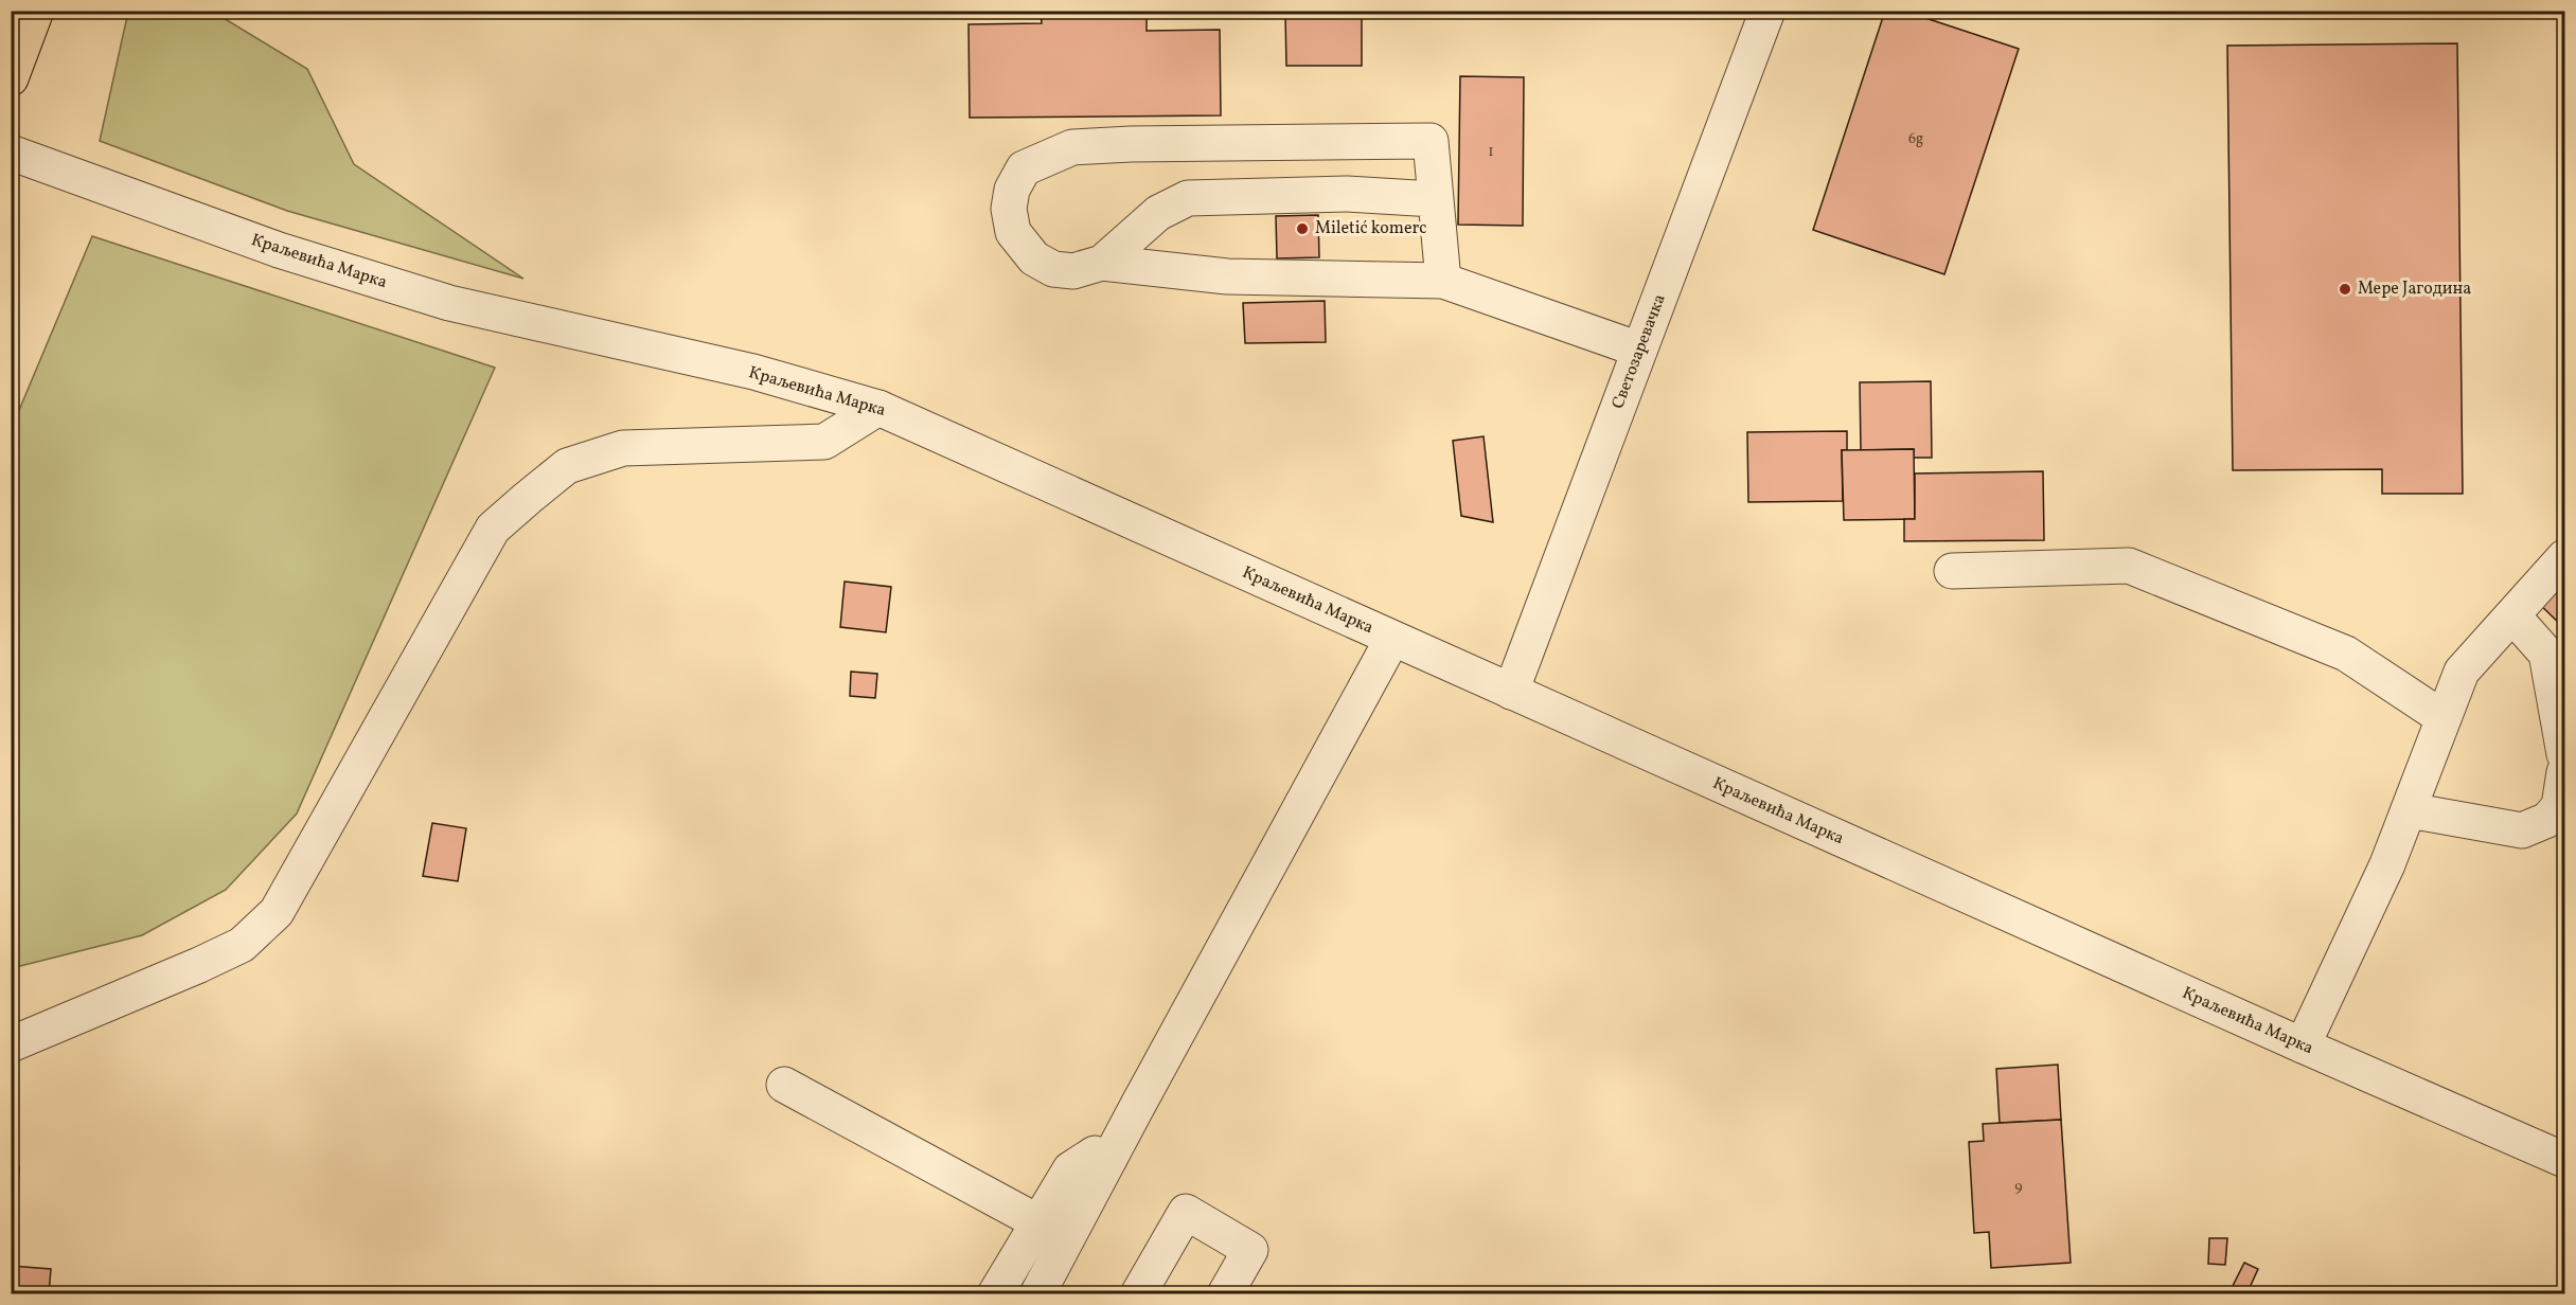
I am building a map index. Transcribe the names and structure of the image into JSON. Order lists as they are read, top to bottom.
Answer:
{
  "streets": {
    "street": ["Краљевића Марка", "Светозаревачка"]
  },
  "crossings": [
    ["Краљевића Марка", "Светозаревачка"]
  ],
  "places": ["Miletić komerc", "Мере Јагодина"],
  "house_numbers": ["6g", "1", "9"]
}
